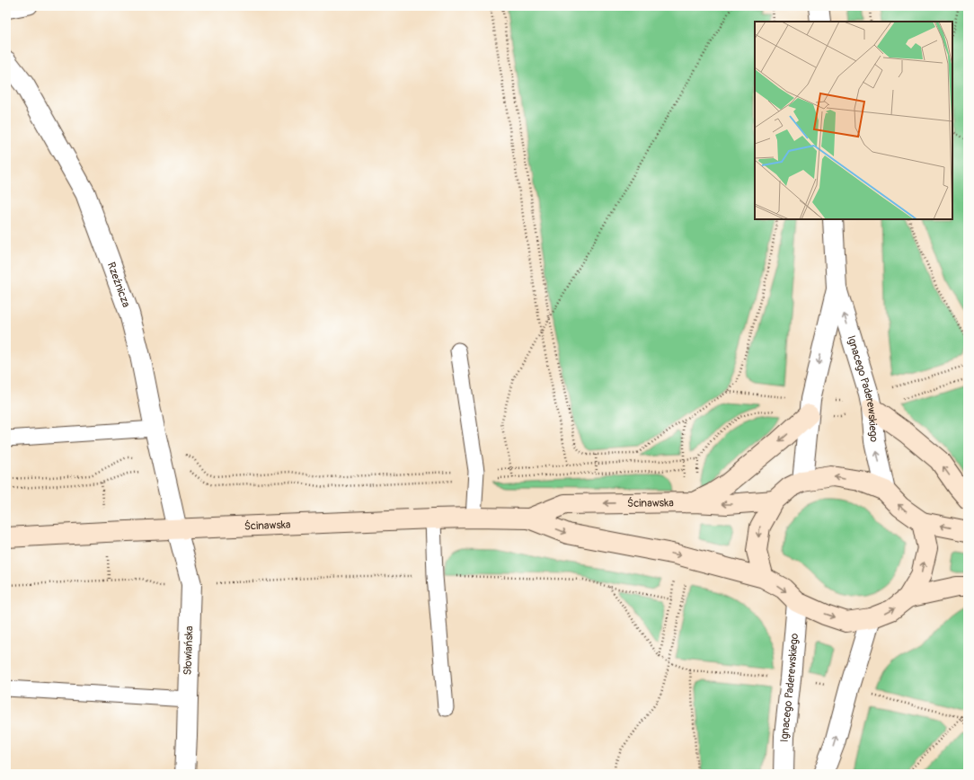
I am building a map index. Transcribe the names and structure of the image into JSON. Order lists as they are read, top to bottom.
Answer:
{
  "streets": {
    "main road": ["Ścinawska"],
    "street": ["Rzeźnicza", "Ignacego Paderewskiego", "Słowiańska"]
  },
  "crossings": [
    ["Rzeźnicza", "Ścinawska"],
    ["Rzeźnicza", "Słowiańska"],
    ["Ignacego Paderewskiego", "Ścinawska"],
    ["Ścinawska", "Słowiańska"]
  ]
}
